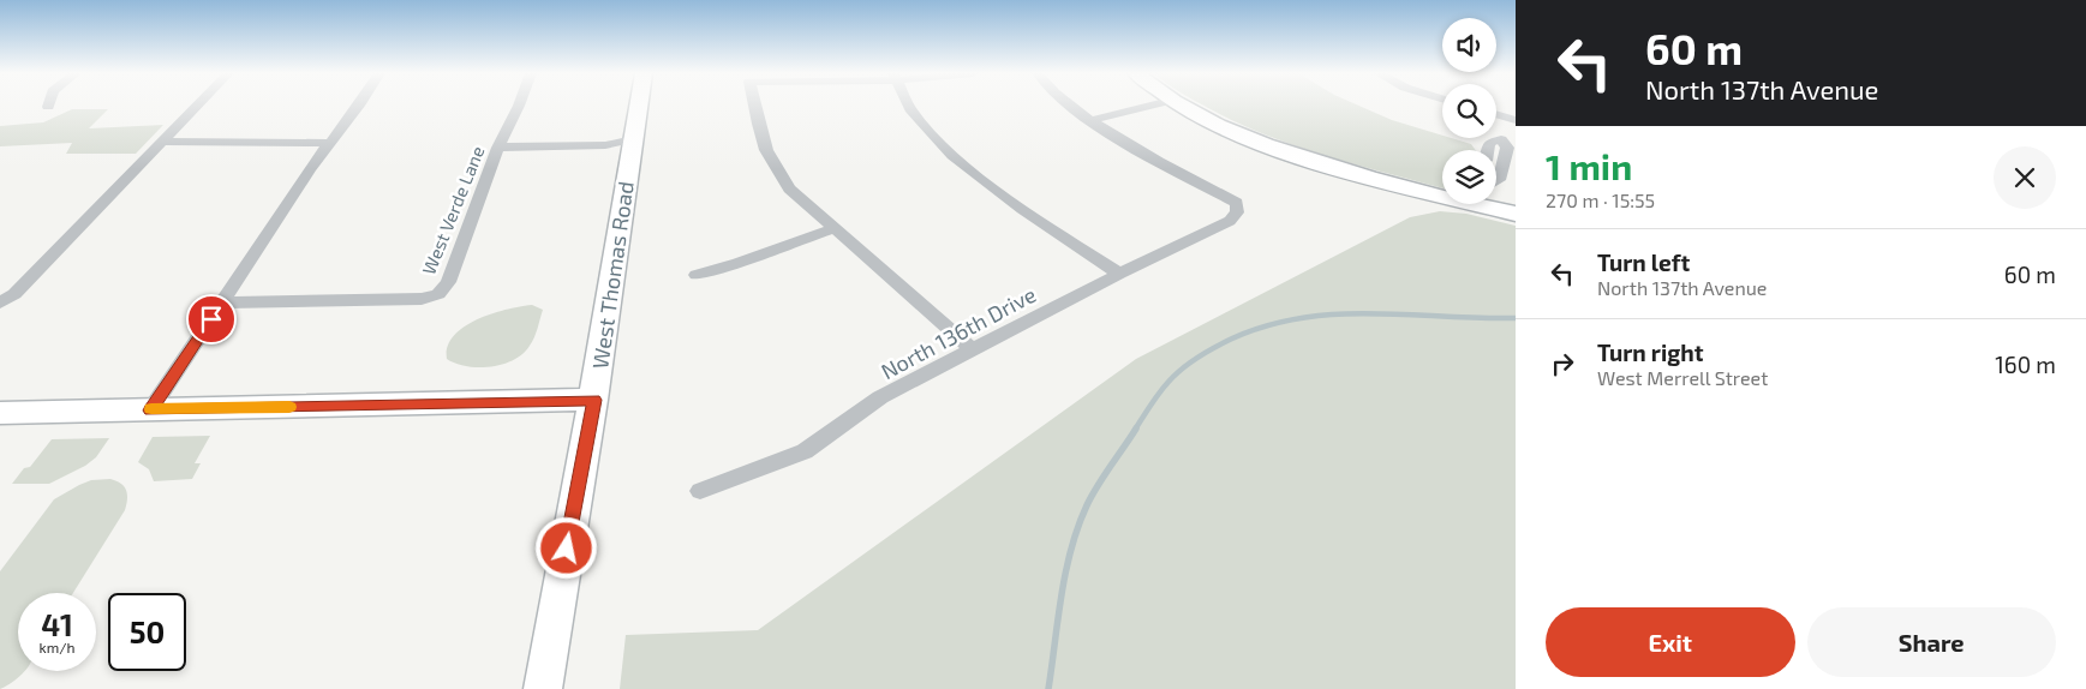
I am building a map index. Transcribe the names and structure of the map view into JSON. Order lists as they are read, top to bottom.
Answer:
{
  "streets": {
    "street": ["West Verde Lane", "West Thomas Road", "North 136th Drive"]
  },
  "page": {
    "turn": ["60 m", "North 137th Avenue"],
    "heading": ["1 min", "270 m · 15:55"],
    "list": [
      {
        "name": "Turn left",
        "note": "North 137th Avenue",
        "value": "60 m"
      },
      {
        "name": "Turn right",
        "note": "West Merrell Street",
        "value": "160 m"
      }
    ],
    "speed": "41 km/h",
    "limit": "50",
    "buttons": ["Exit", "Share"]
  }
}
